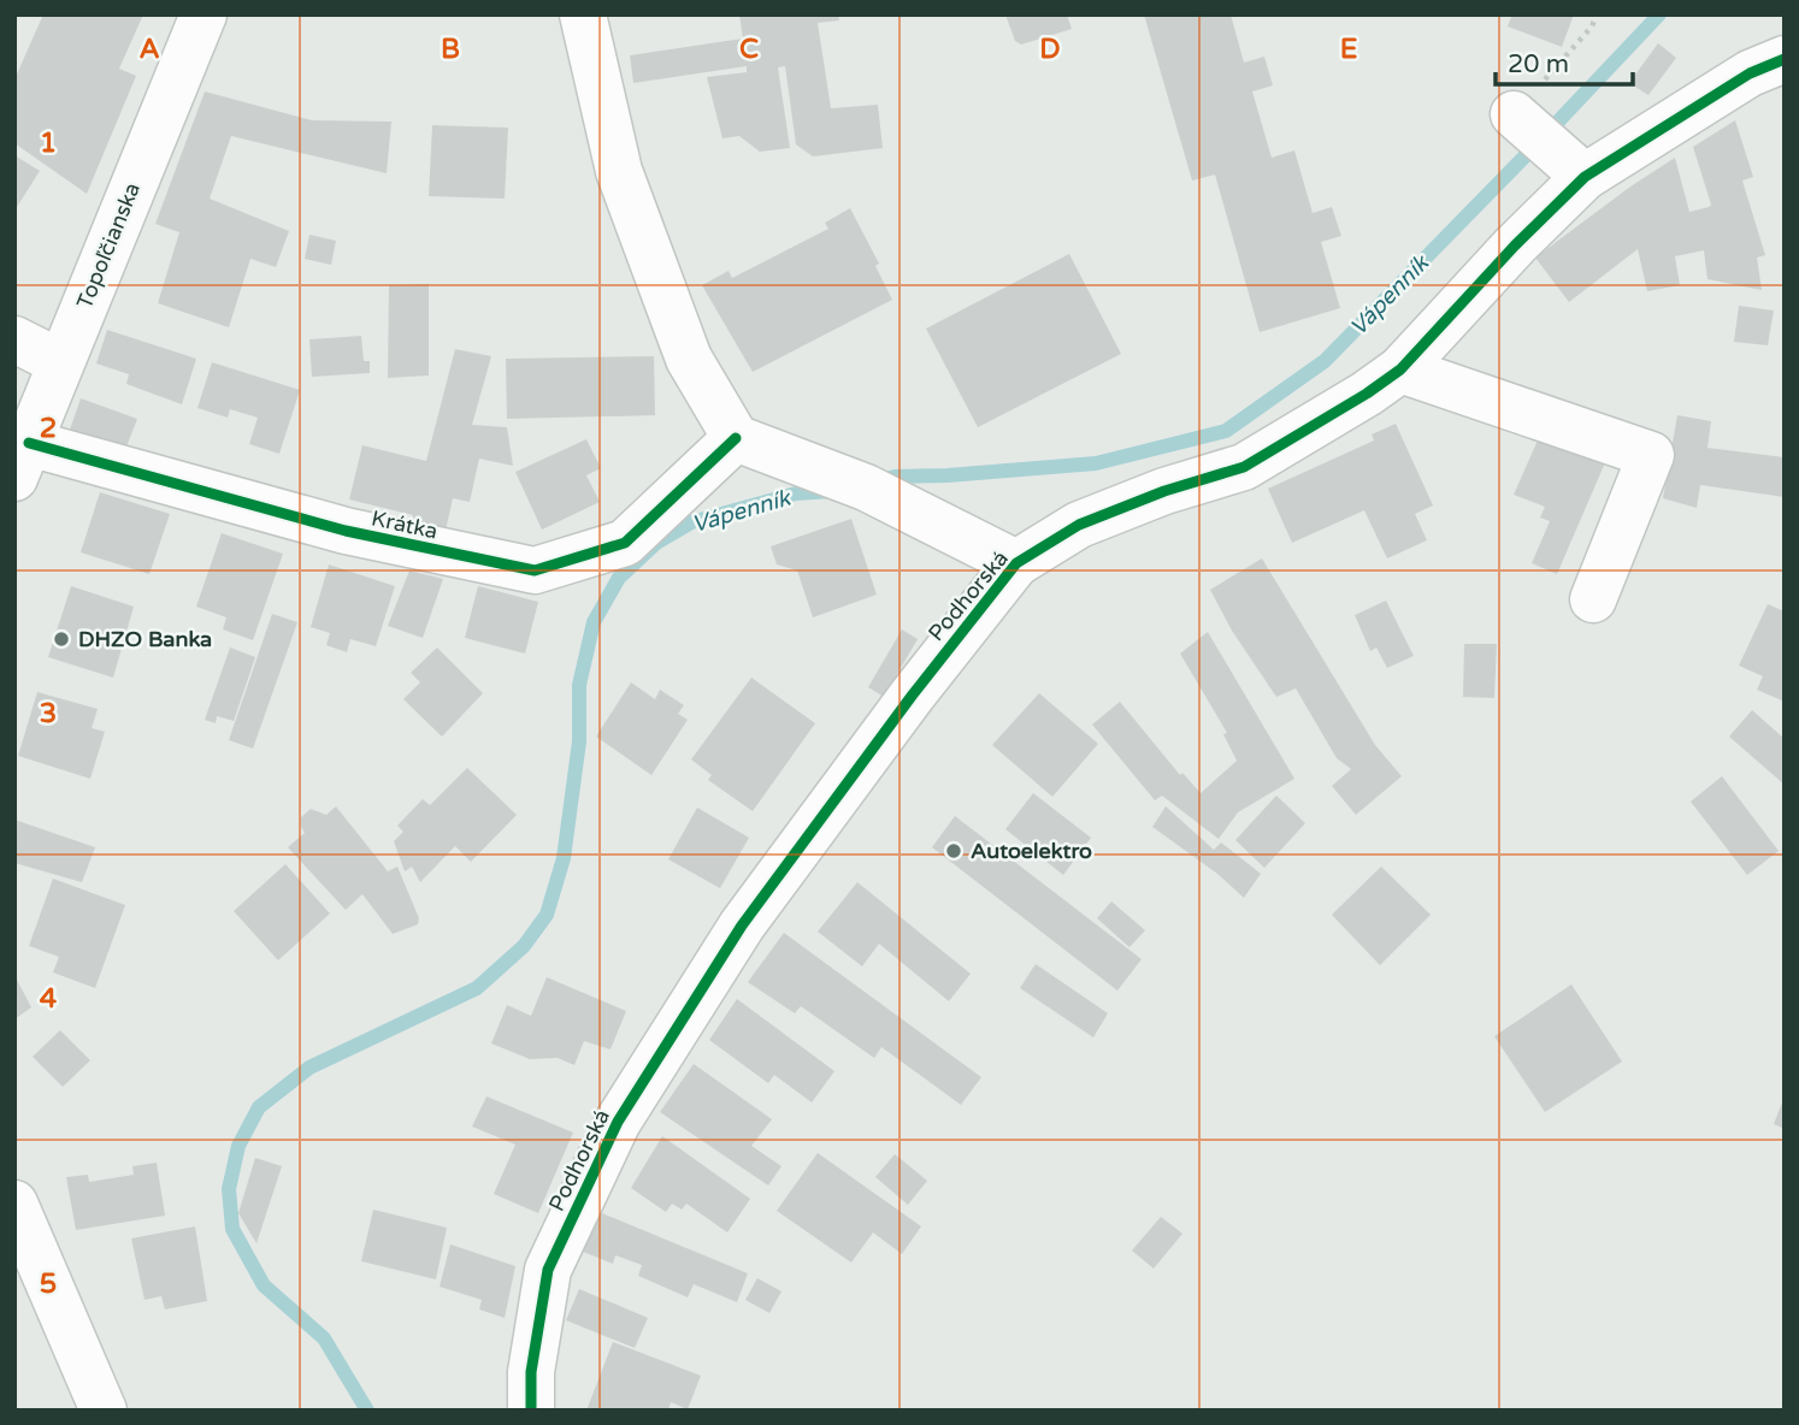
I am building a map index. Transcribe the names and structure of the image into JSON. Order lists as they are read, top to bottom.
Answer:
{
  "streets": {
    "street": ["Topoľčianska", "Krátka", "Podhorská"]
  },
  "crossings": [
    ["Topoľčianska", "Krátka"]
  ],
  "water": ["Vápenník"],
  "places": ["DHZO Banka", "Autoelektro"],
  "scale_bar": "20 m",
  "grid": {
    "columns": [
      "A",
      "B",
      "C",
      "D",
      "E"
    ],
    "rows": [
      "1",
      "2",
      "3",
      "4",
      "5"
    ]
  }
}
